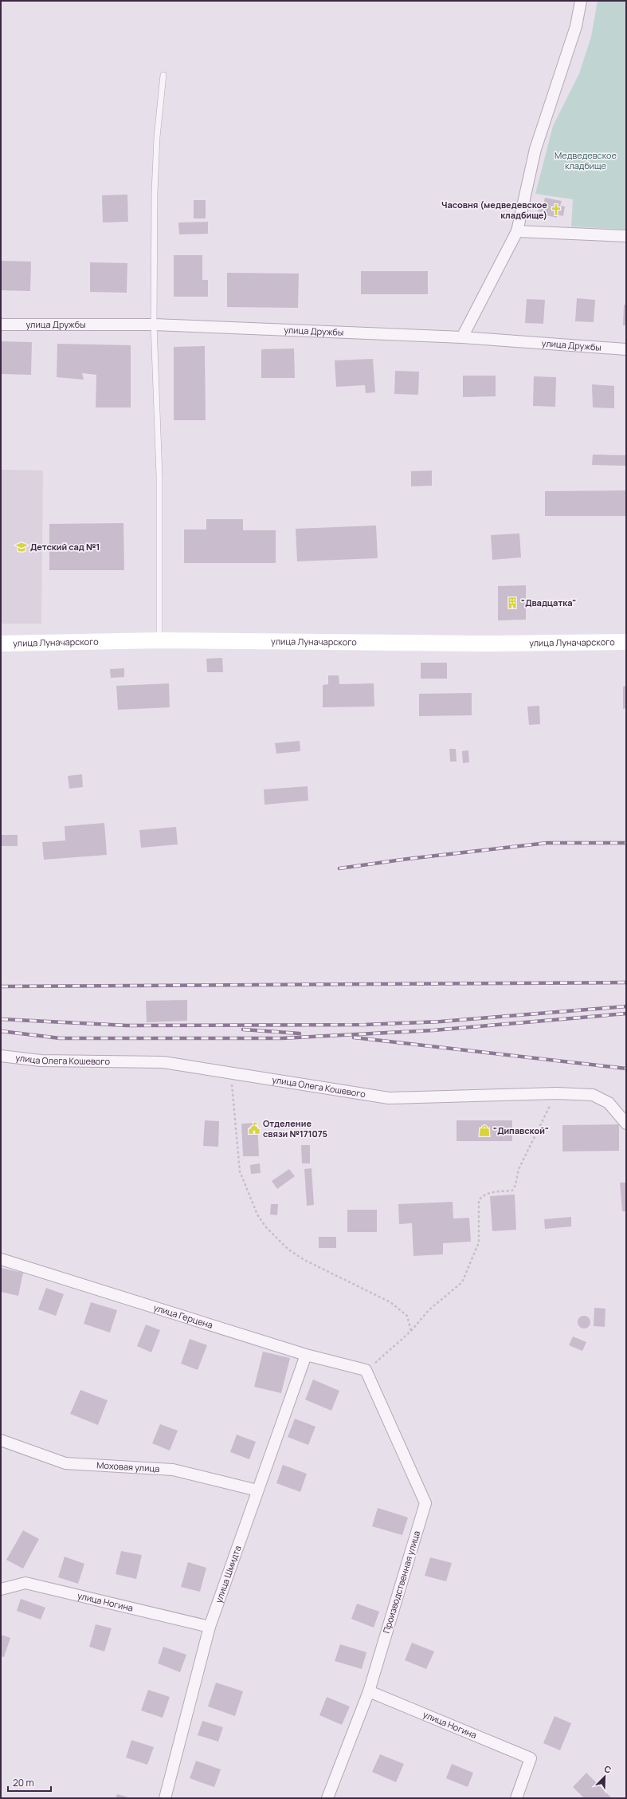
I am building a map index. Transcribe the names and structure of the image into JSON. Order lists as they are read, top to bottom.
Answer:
{
  "streets": {
    "street": [
      "улица Дружбы",
      "улица Луначарского",
      "улица Олега Кошевого",
      "улица Герцена",
      "Моховая улица",
      "улица Шмидта",
      "Производственная улица",
      "улица Ногина"
    ]
  },
  "crossings": [
    ["улица Герцена", "улица Шмидта"],
    ["улица Герцена", "Производственная улица"],
    ["Моховая улица", "улица Шмидта"],
    ["улица Шмидта", "улица Ногина"],
    ["Производственная улица", "улица Ногина"]
  ],
  "parks": ["Медведевское кладбище"],
  "places": {
    "church": ["Часовня (медведевское кладбище)"],
    "school or university": ["Детский сад №1"],
    "building": ["\"Двадцатка\""],
    "public building": ["Отделение связи №171075"],
    "shop": ["\"Дипавской\""]
  },
  "scale_bar": "20 m",
  "north": "top right"
}
